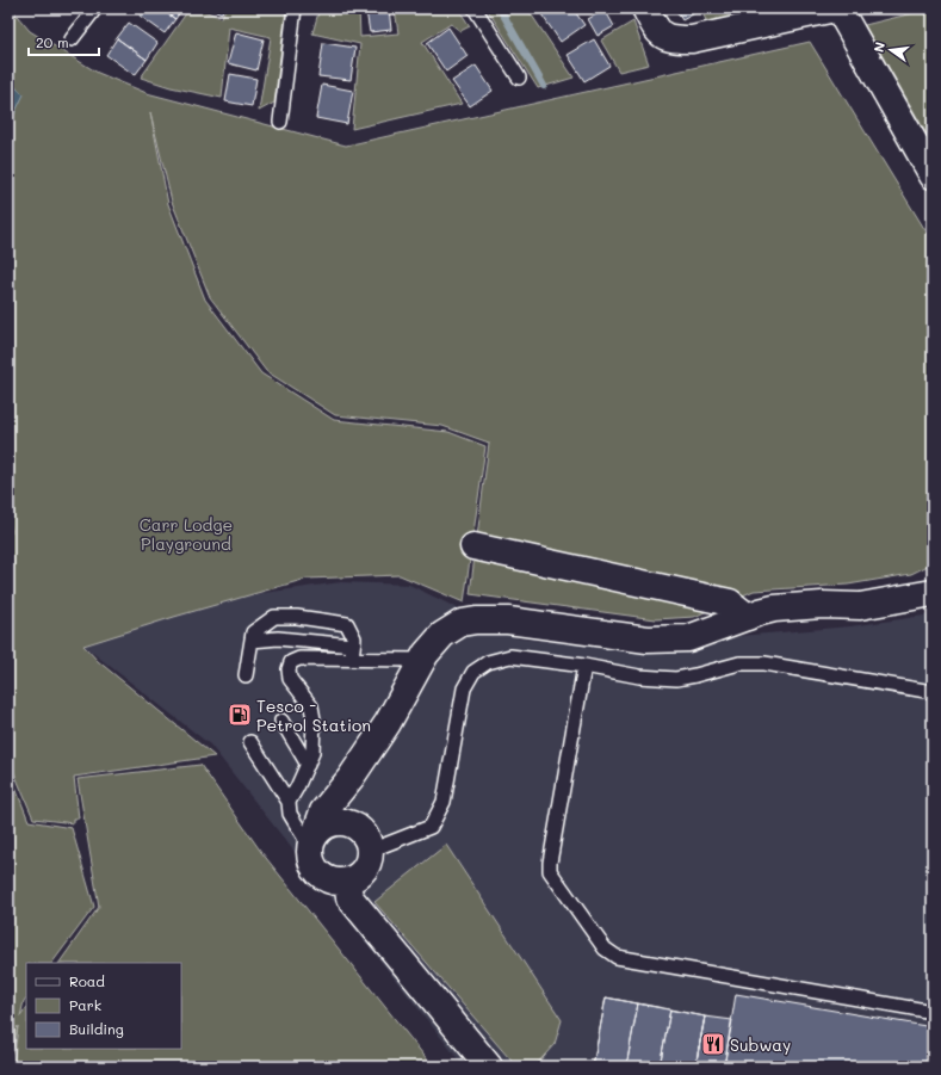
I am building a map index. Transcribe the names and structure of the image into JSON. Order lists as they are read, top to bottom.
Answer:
{
  "parks": ["Carr Lodge Playground"],
  "places": {
    "fuel station": ["Tesco - Petrol Station"],
    "restaurant": ["Subway"]
  },
  "legend": ["Road", "Park", "Building"],
  "scale_bar": "20 m",
  "north": "left"
}
